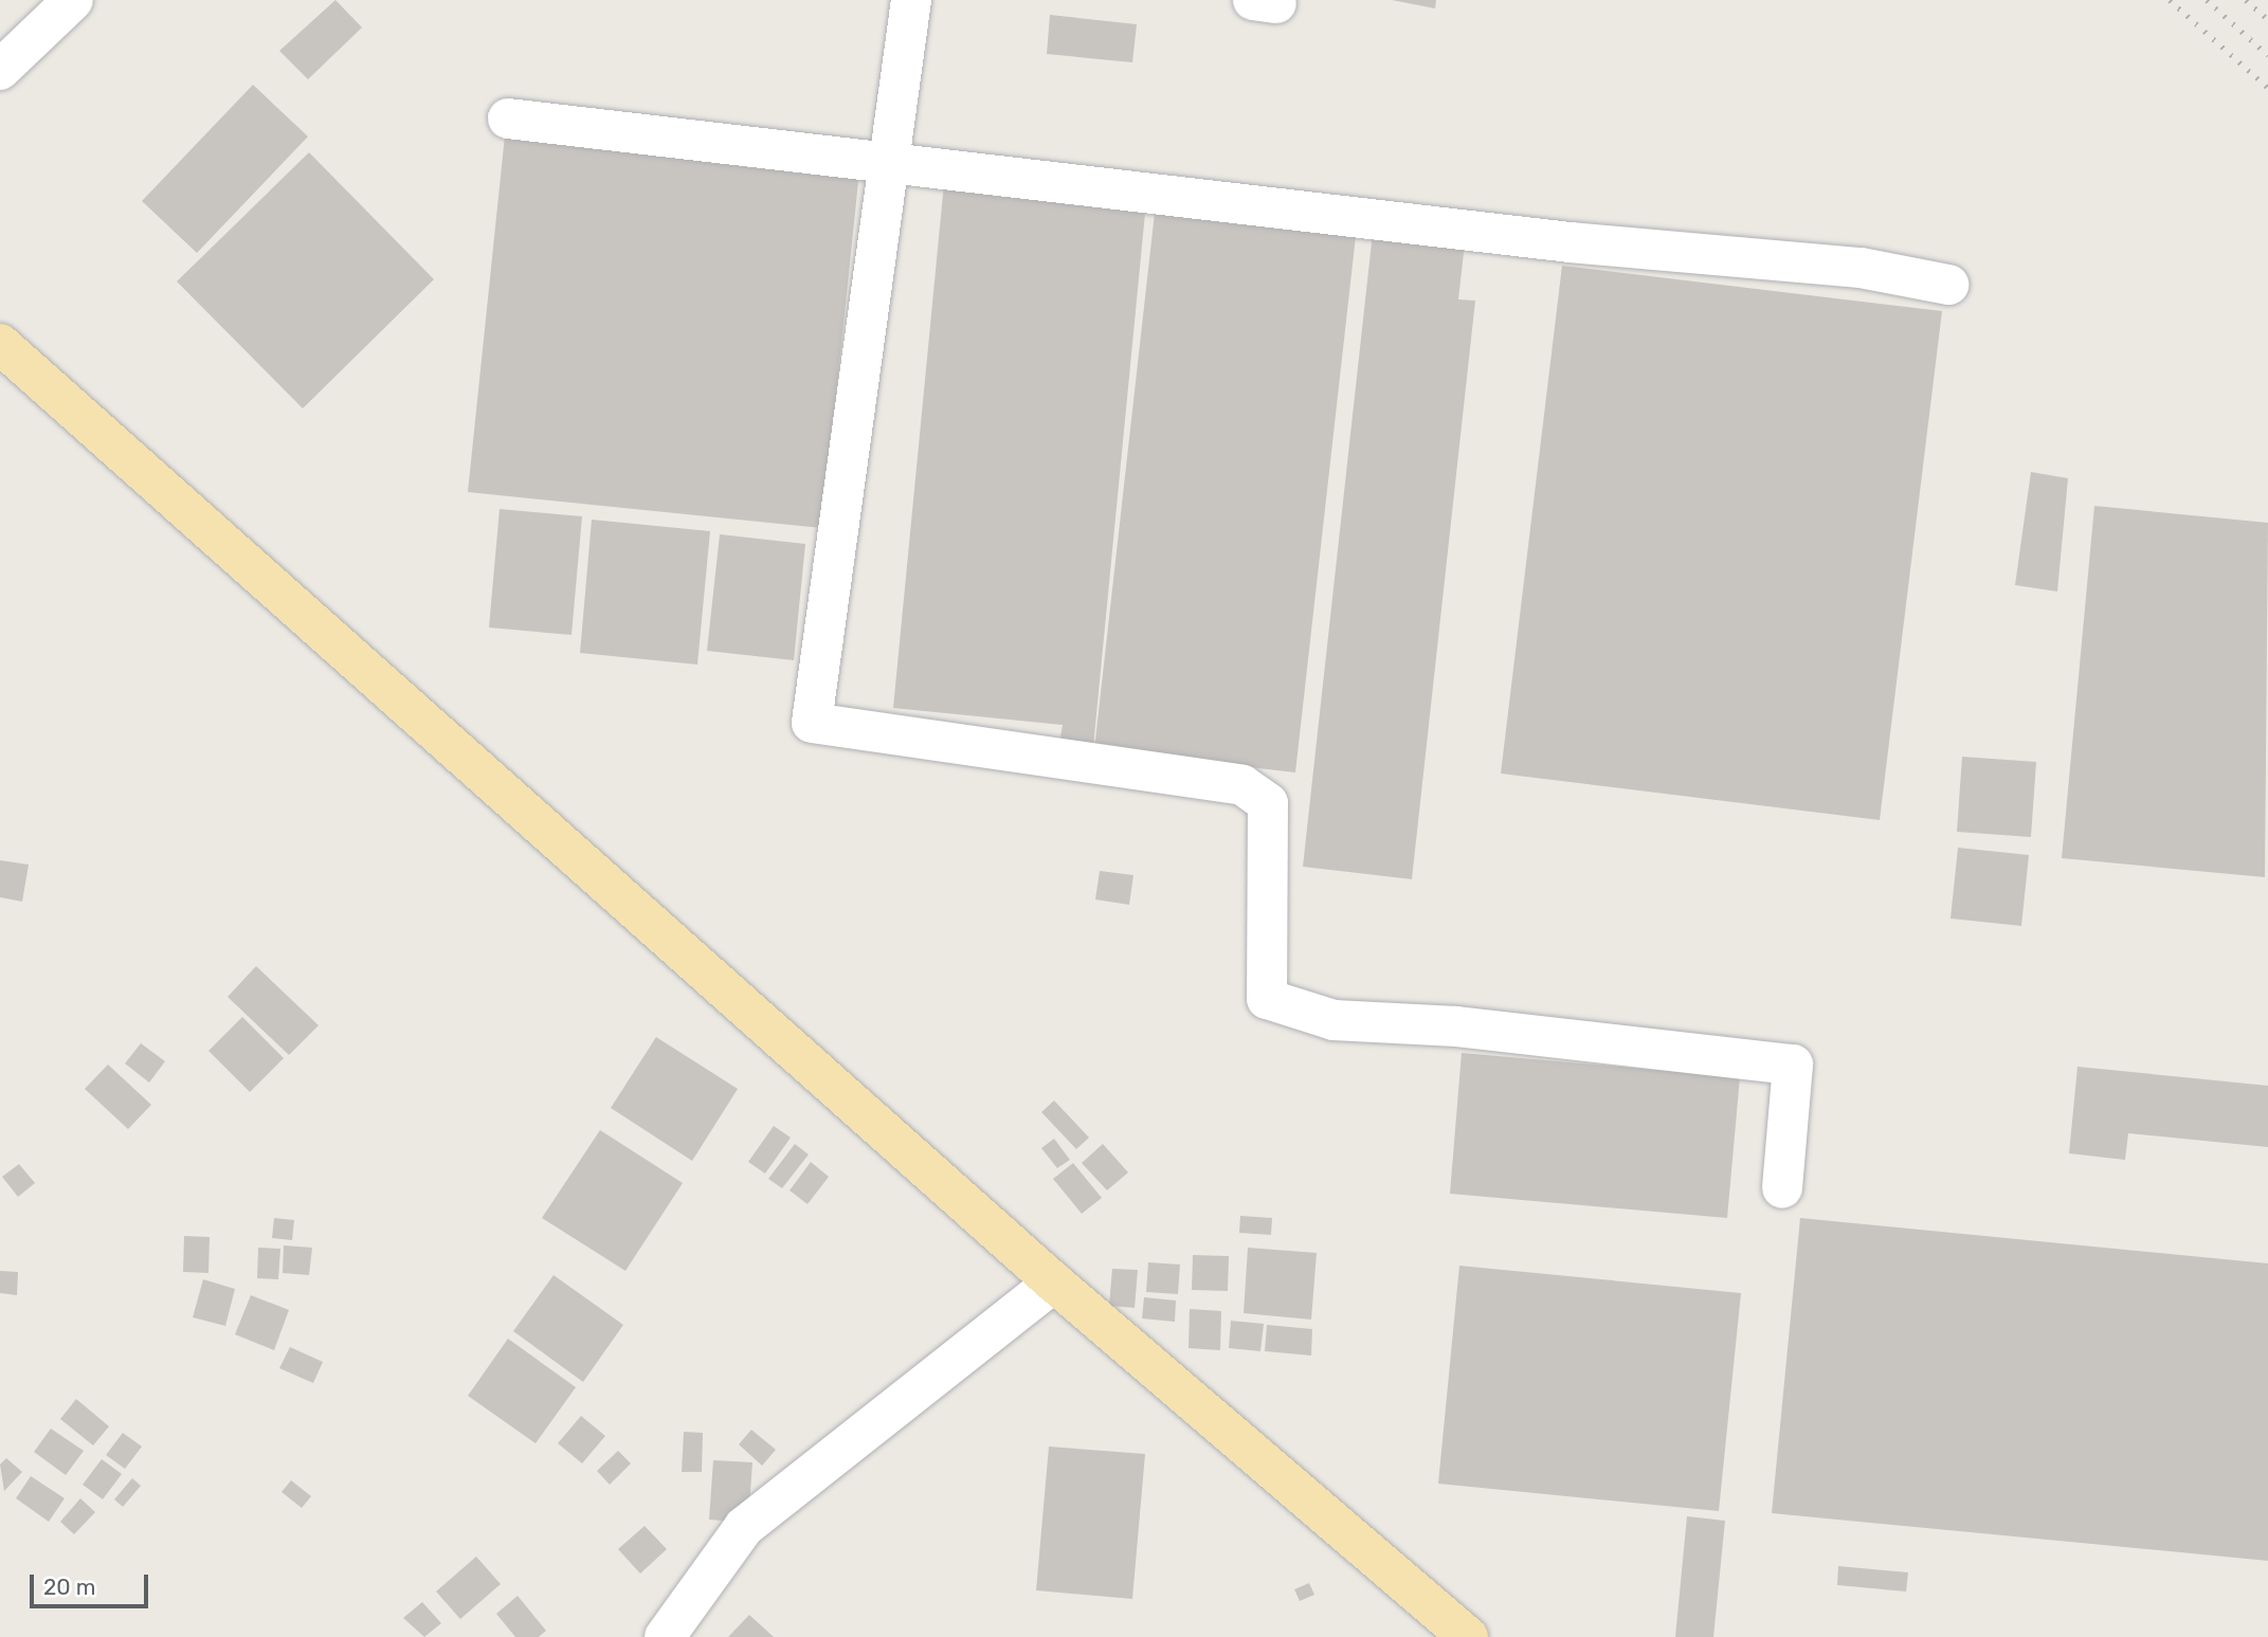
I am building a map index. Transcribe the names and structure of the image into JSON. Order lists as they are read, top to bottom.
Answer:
{
  "scale_bar": "20 m"
}
